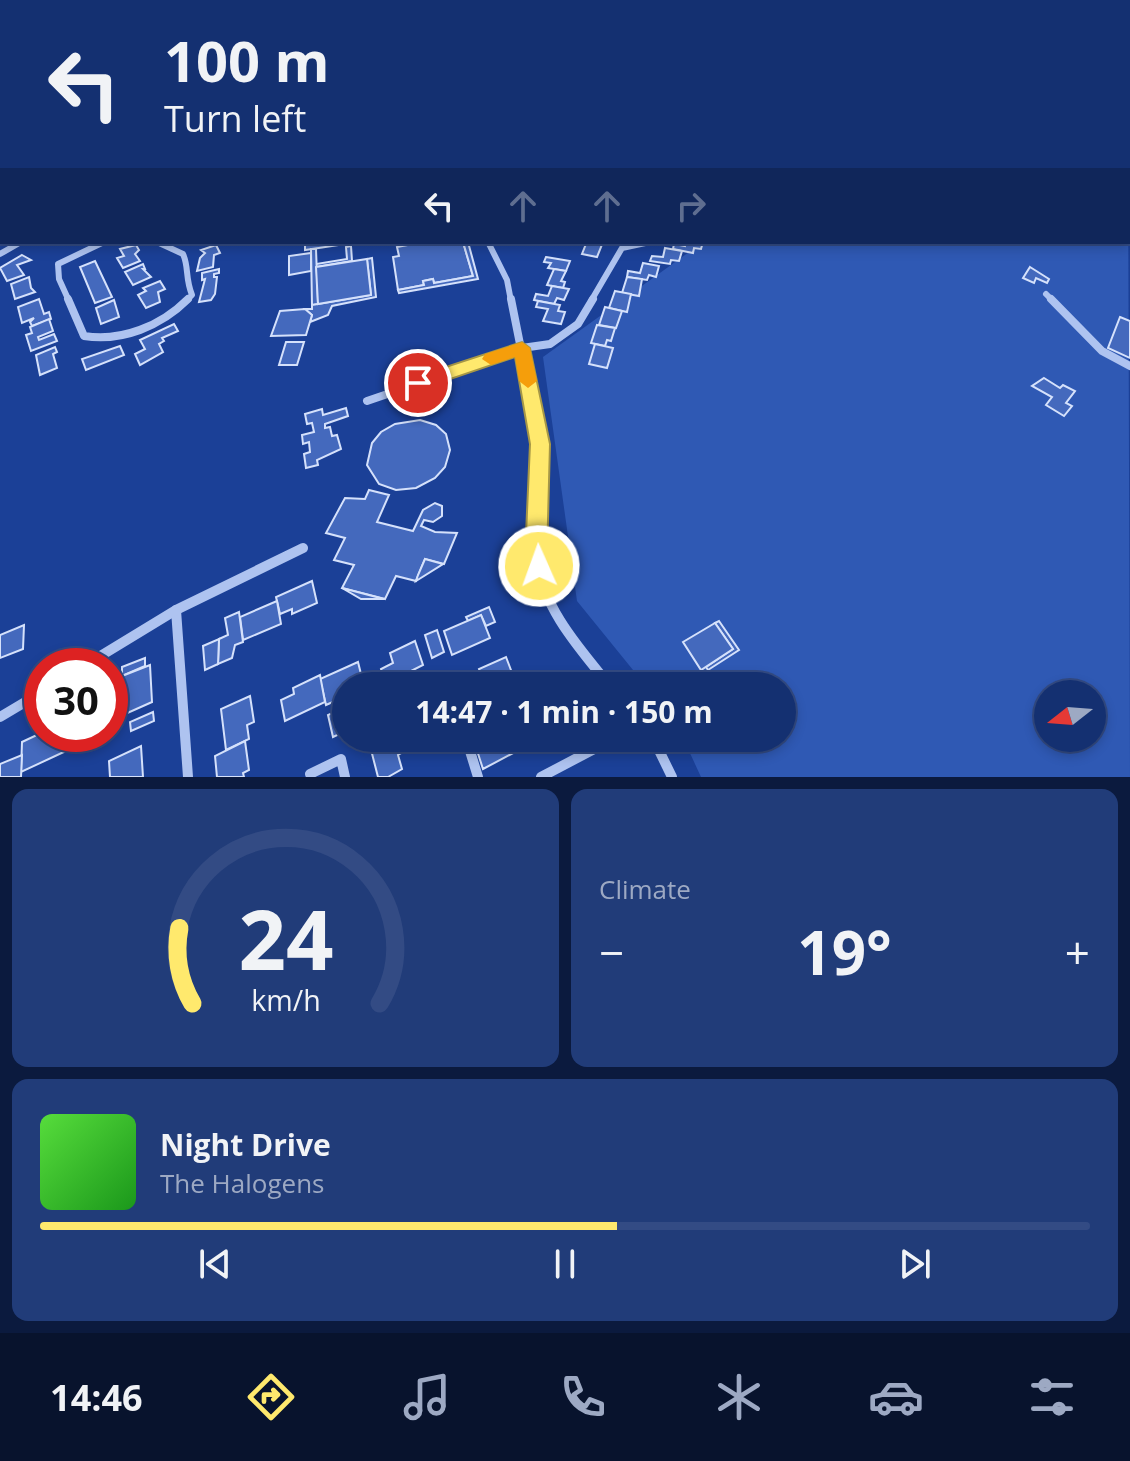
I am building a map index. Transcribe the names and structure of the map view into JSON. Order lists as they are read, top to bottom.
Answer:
{
  "north": "left",
  "page": {
    "turn": ["100 m", "Turn left"],
    "limit": "30",
    "trip": "14:47 · 1 min · 150 m",
    "tile": "Climate",
    "heat": ["−", "19°", "+"],
    "song": ["Night Drive", "The Halogens"],
    "tabs": "14:46",
    "gauge": ["24", "km/h"]
  }
}
